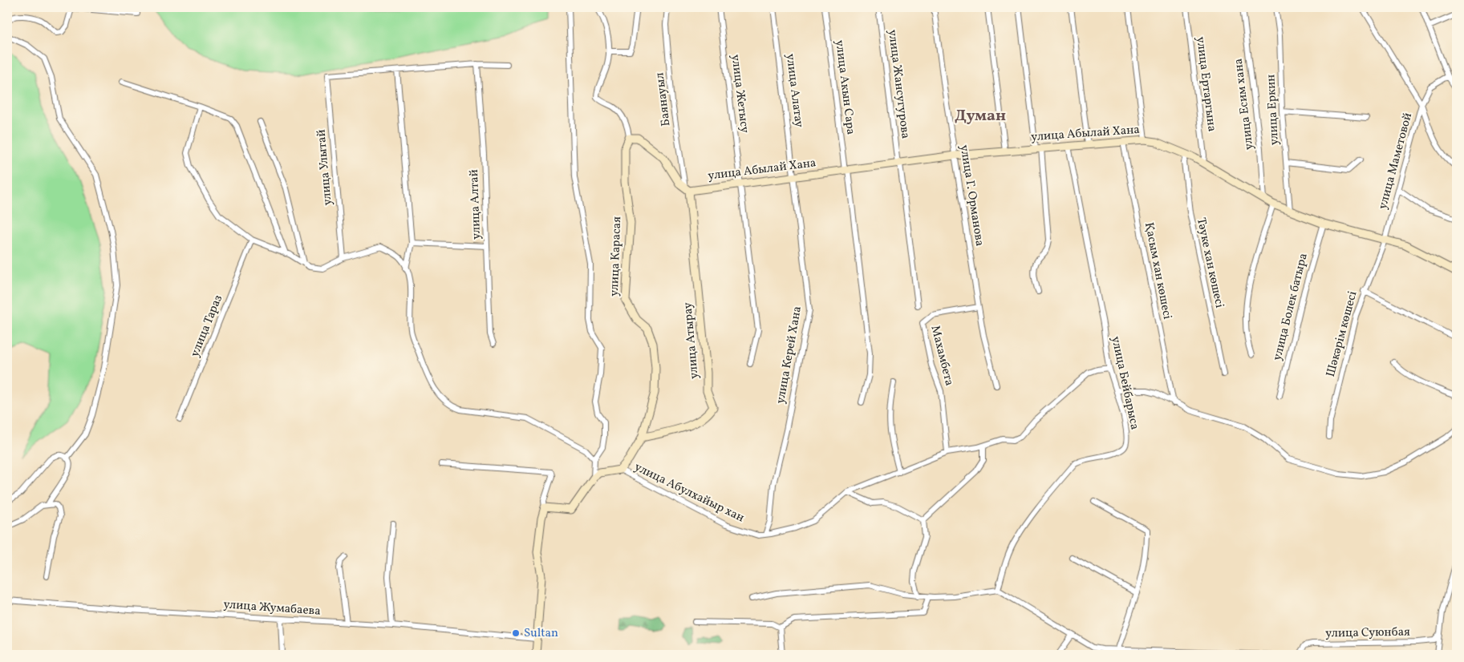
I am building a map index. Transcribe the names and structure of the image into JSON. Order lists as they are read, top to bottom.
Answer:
{
  "streets": {
    "street": [
      "улица Жансугурова",
      "улица Ертаргына",
      "улица Акын Сара",
      "улица Алатау",
      "улица Жетысу",
      "Баянауыл",
      "улица Есим хана",
      "улица Еркин",
      "улица Абылай Хана",
      "улица Маметовой",
      "улица Улытай",
      "улица Г. Орманова",
      "улица Алтай",
      "улица Карасая",
      "Тәуке хан көшесі",
      "Қасым хан көшесі",
      "улица Болек батыра",
      "улица Тараз",
      "Шәкәрім көшесі",
      "улица Атырау",
      "улица Керей Хана",
      "Махамбета",
      "улица Бейбарыса",
      "улица Абулхайыр хан",
      "улица Жумабаева",
      "улица Суюнбая"
    ]
  },
  "crossings": [
    ["улица Жансугурова", "улица Абылай Хана"],
    ["улица Ертаргына", "улица Абылай Хана"],
    ["улица Акын Сара", "улица Абылай Хана"],
    ["улица Алатау", "улица Абылай Хана"],
    ["улица Алатау", "улица Керей Хана"],
    ["улица Жетысу", "улица Абылай Хана"],
    ["Баянауыл", "улица Абылай Хана"],
    ["Баянауыл", "улица Атырау"],
    ["улица Есим хана", "улица Абылай Хана"],
    ["улица Еркин", "улица Абылай Хана"],
    ["улица Абылай Хана", "улица Маметовой"],
    ["улица Абылай Хана", "улица Г. Орманова"],
    ["улица Абылай Хана", "Тәуке хан көшесі"],
    ["улица Абылай Хана", "Қасым хан көшесі"],
    ["улица Абылай Хана", "улица Болек батыра"],
    ["улица Абылай Хана", "Шәкәрім көшесі"],
    ["улица Абылай Хана", "улица Атырау"],
    ["улица Абылай Хана", "улица Керей Хана"],
    ["улица Абылай Хана", "улица Бейбарыса"],
    ["улица Маметовой", "Шәкәрім көшесі"],
    ["улица Г. Орманова", "Махамбета"],
    ["улица Карасая", "улица Атырау"],
    ["улица Карасая", "улица Абулхайыр хан"],
    ["улица Керей Хана", "улица Абулхайыр хан"],
    ["Махамбета", "улица Абулхайыр хан"],
    ["улица Бейбарыса", "улица Абулхайыр хан"]
  ],
  "districts": ["Думан"],
  "places": ["Sultan"]
}
